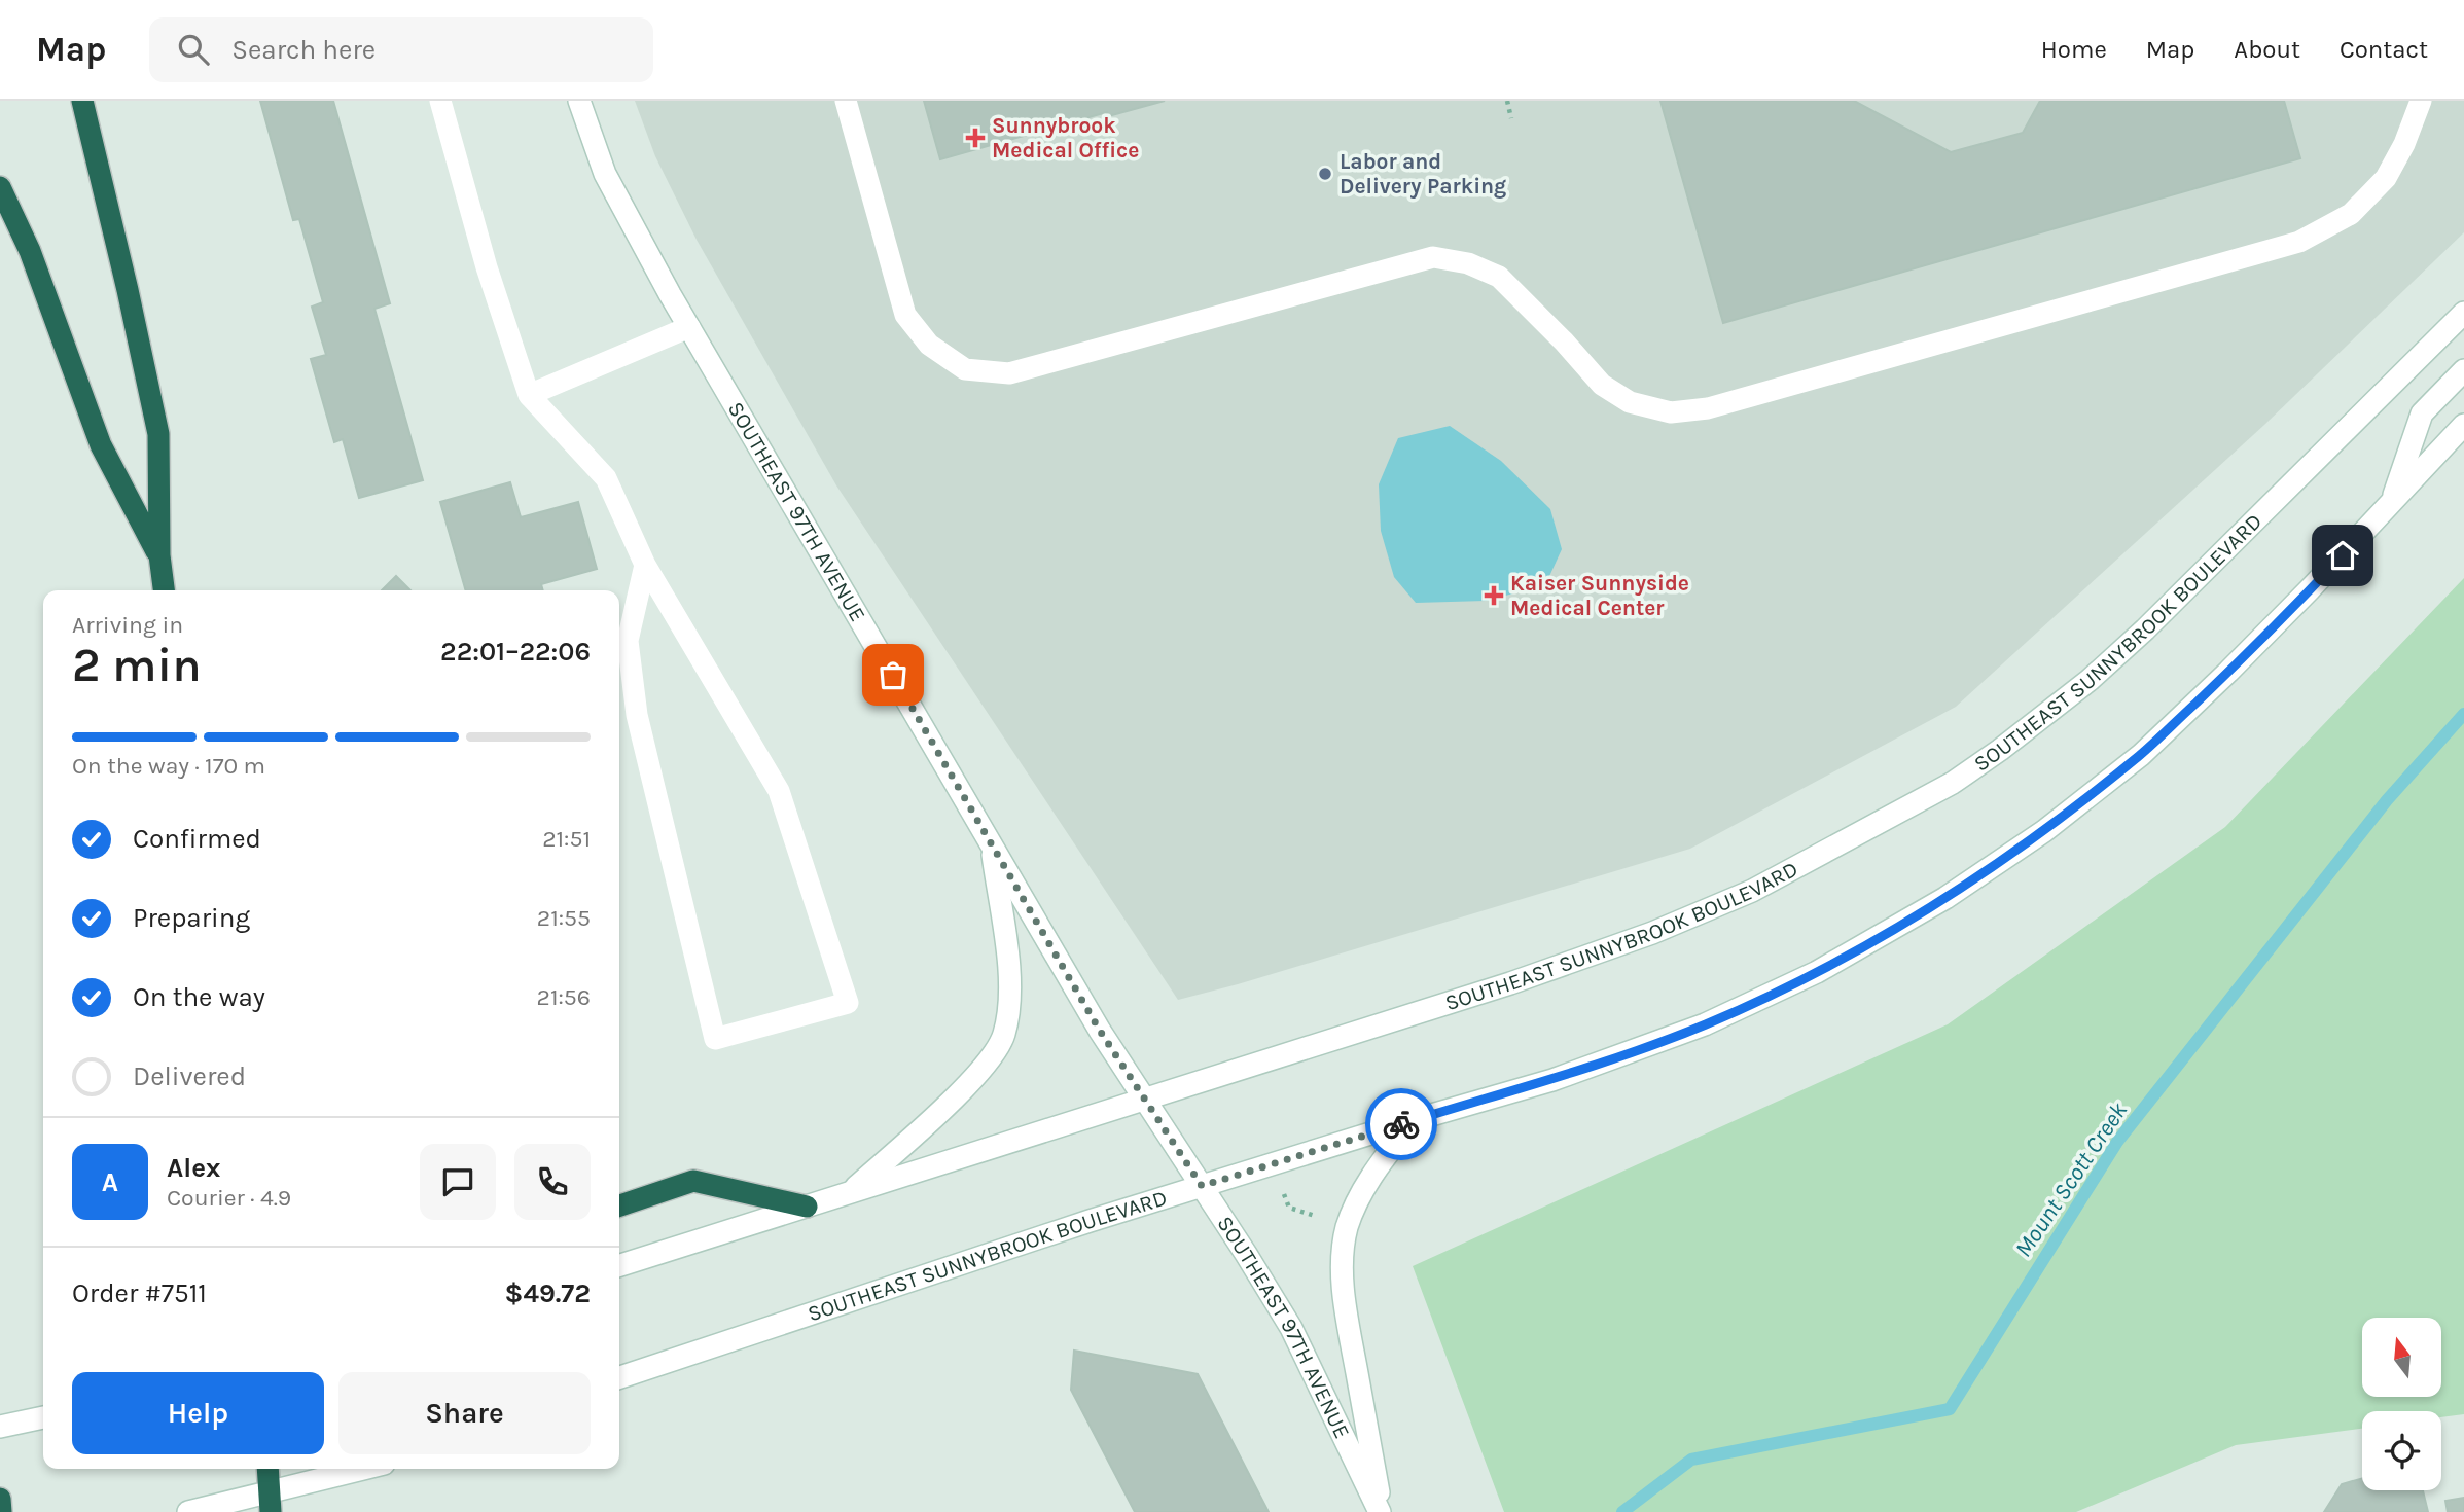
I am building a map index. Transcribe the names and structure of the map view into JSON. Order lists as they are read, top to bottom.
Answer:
{
  "streets": {
    "main road": ["SOUTHEAST 97TH AVENUE", "SOUTHEAST SUNNYBROOK BOULEVARD"]
  },
  "crossings": [
    ["SOUTHEAST 97TH AVENUE", "SOUTHEAST SUNNYBROOK BOULEVARD"]
  ],
  "water": ["Mount Scott Creek"],
  "places": {
    "health": ["Sunnybrook Medical Office", "Kaiser Sunnyside Medical Center"],
    "other": ["Labor and Delivery Parking"]
  },
  "north": "top",
  "page": {
    "header": "Map",
    "search": "Search here",
    "nav": [
      "Home",
      "Map",
      "About",
      "Contact"
    ],
    "heading": ["2 min", "Arriving in", "22:01–22:06"],
    "panel": [
      "Alex",
      "Courier · 4.9",
      "Order #7511",
      "$49.72"
    ],
    "bar": "On the way · 170 m",
    "list": [
      ["Confirmed", "21:51"],
      ["Preparing", "21:55"],
      ["On the way", "21:56"],
      "Delivered"
    ],
    "round": "A",
    "buttons": ["Help", "Share"]
  }
}
